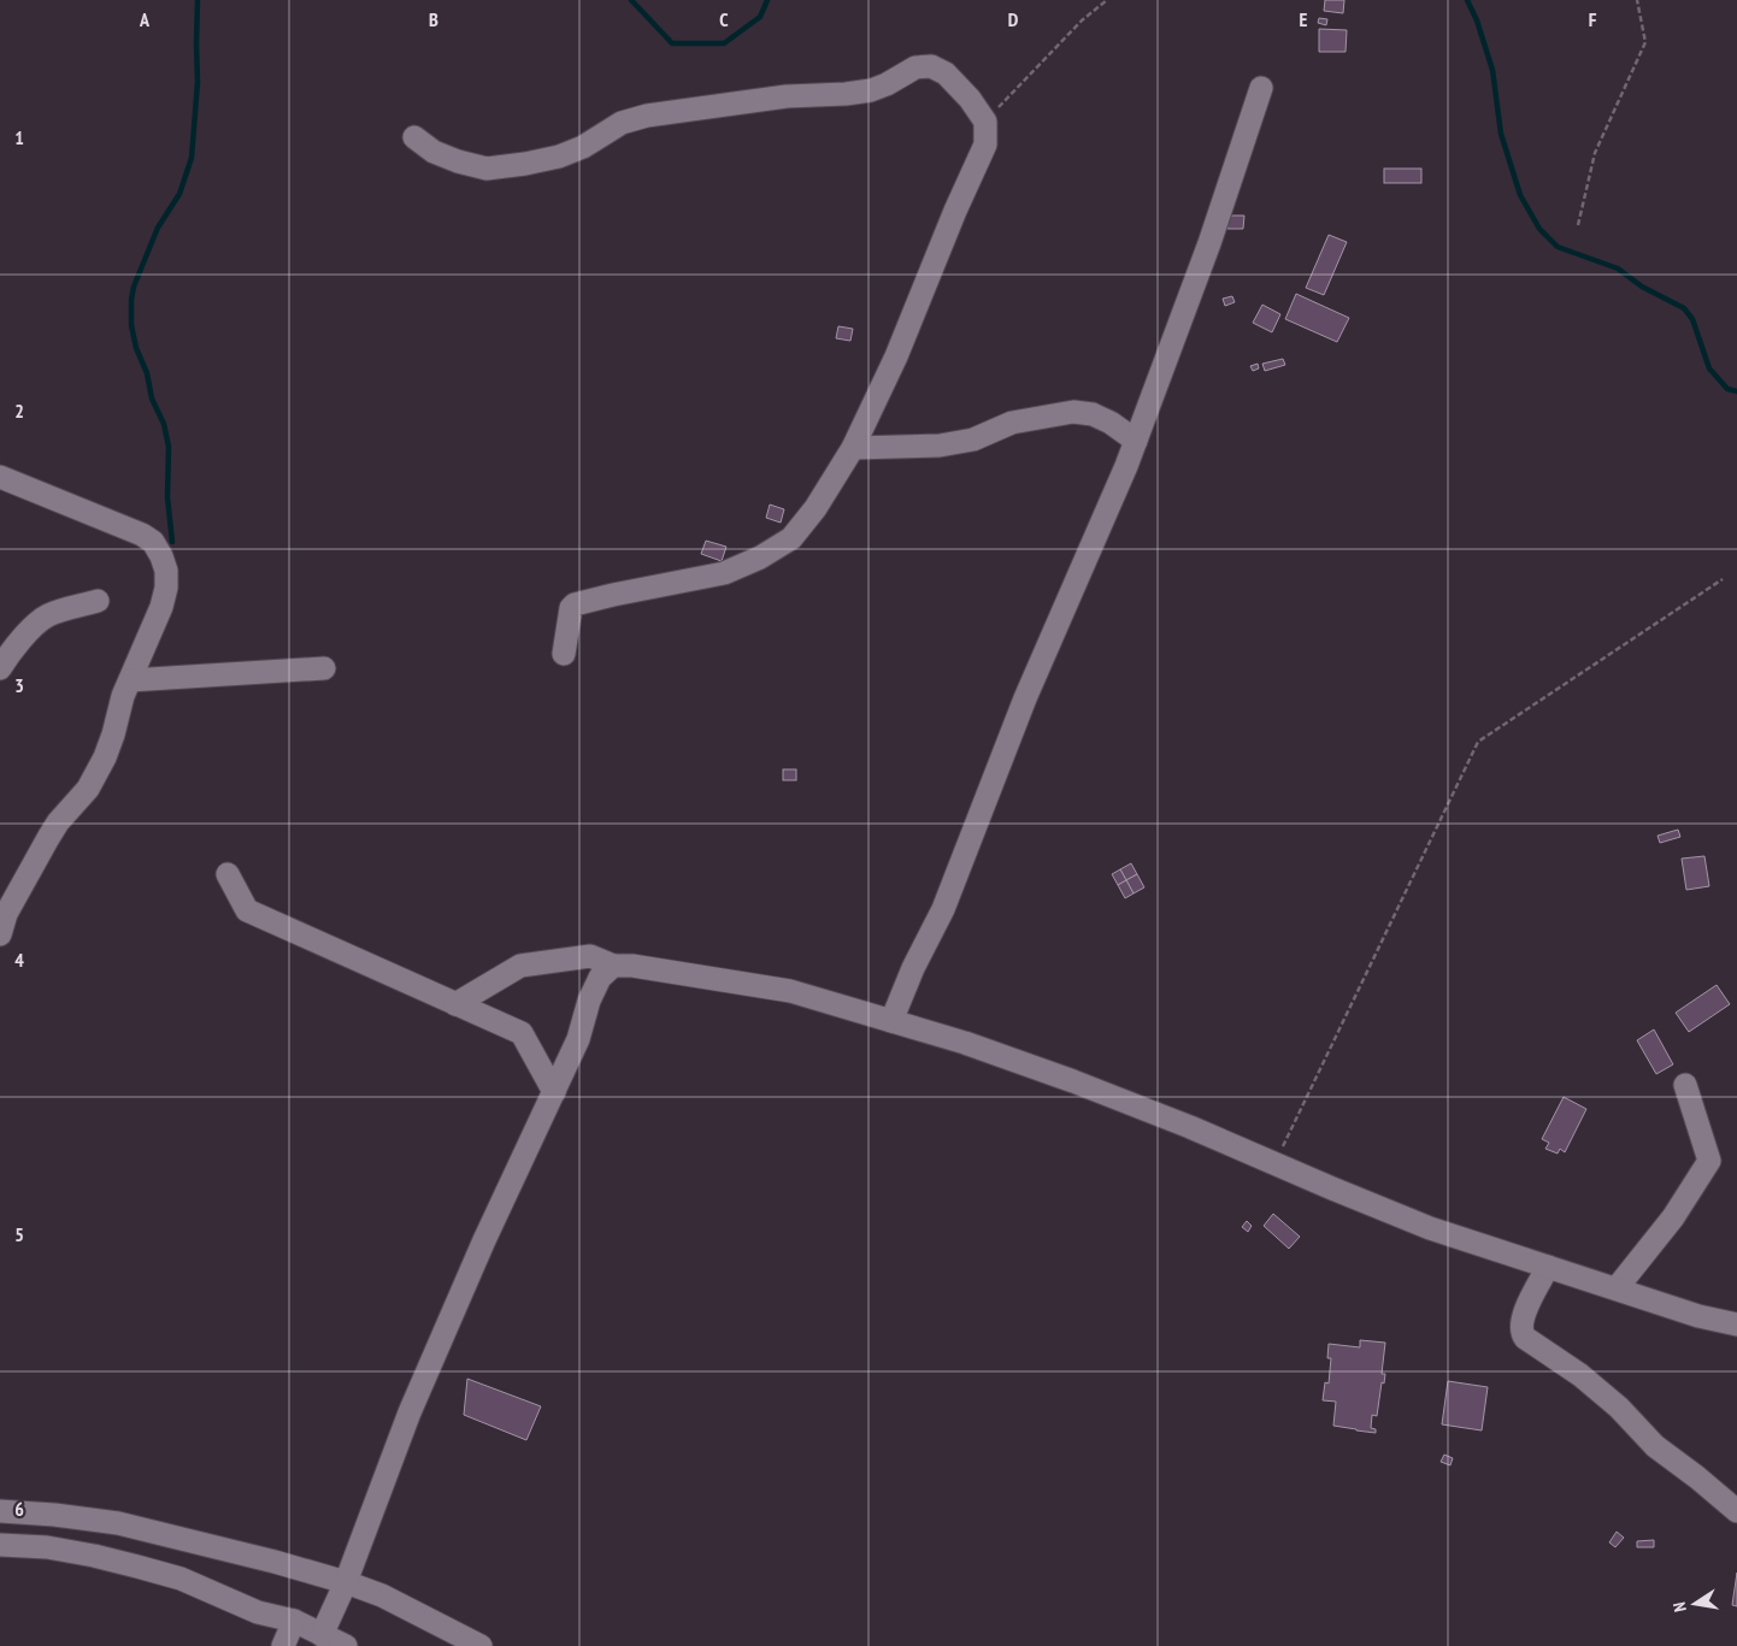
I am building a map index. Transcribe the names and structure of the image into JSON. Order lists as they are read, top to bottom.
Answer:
{
  "north": "left",
  "grid": {
    "columns": [
      "A",
      "B",
      "C",
      "D",
      "E",
      "F"
    ],
    "rows": [
      "1",
      "2",
      "3",
      "4",
      "5",
      "6"
    ]
  }
}
